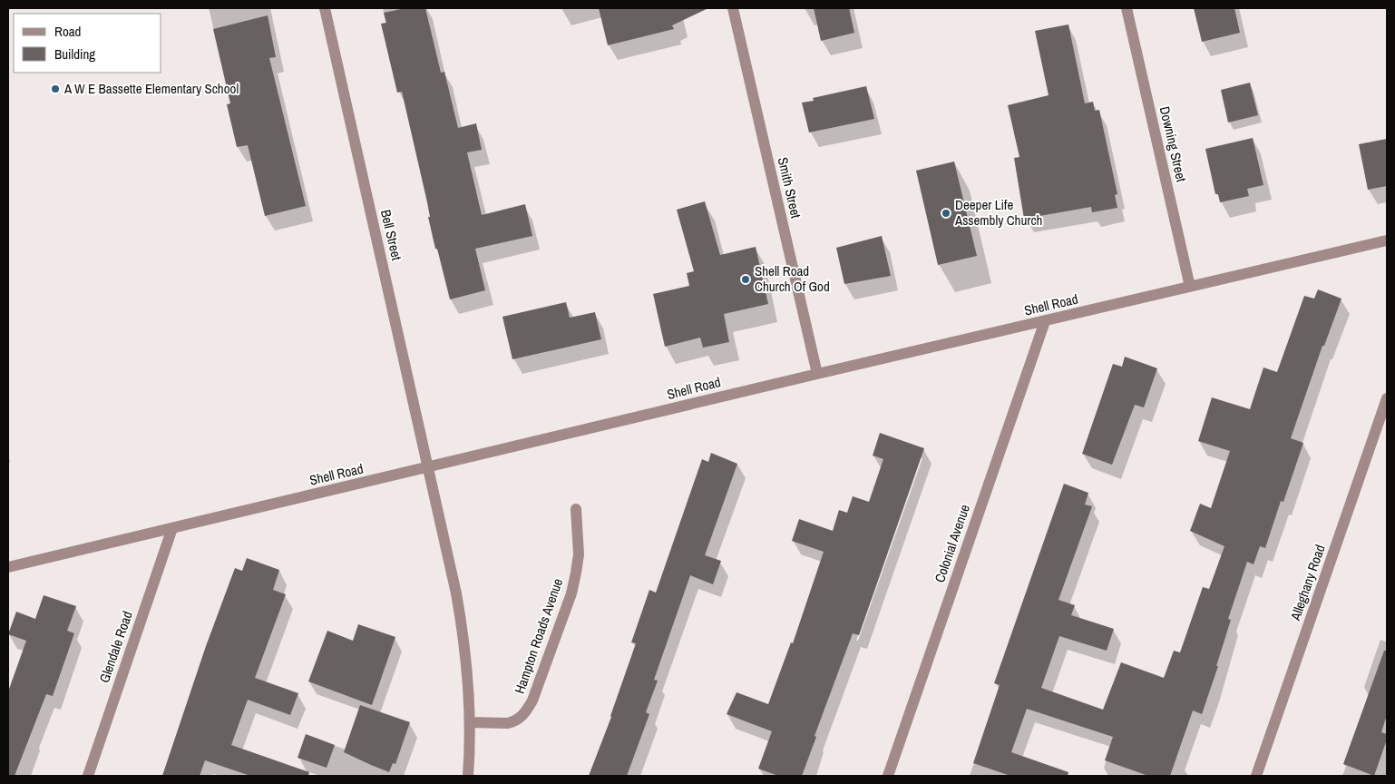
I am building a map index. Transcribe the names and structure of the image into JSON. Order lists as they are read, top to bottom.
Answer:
{
  "streets": {
    "street": [
      "Downing Street",
      "Smith Street",
      "Bell Street",
      "Shell Road",
      "Colonial Avenue",
      "Alleghany Road",
      "Hampton Roads Avenue",
      "Glendale Road"
    ]
  },
  "crossings": [
    ["Downing Street", "Shell Road"],
    ["Smith Street", "Shell Road"],
    ["Bell Street", "Shell Road"],
    ["Shell Road", "Colonial Avenue"],
    ["Shell Road", "Glendale Road"]
  ],
  "places": ["A W E Bassette Elementary School", "Deeper Life Assembly Church", "Shell Road Church Of God"],
  "legend": ["Road", "Building"]
}
